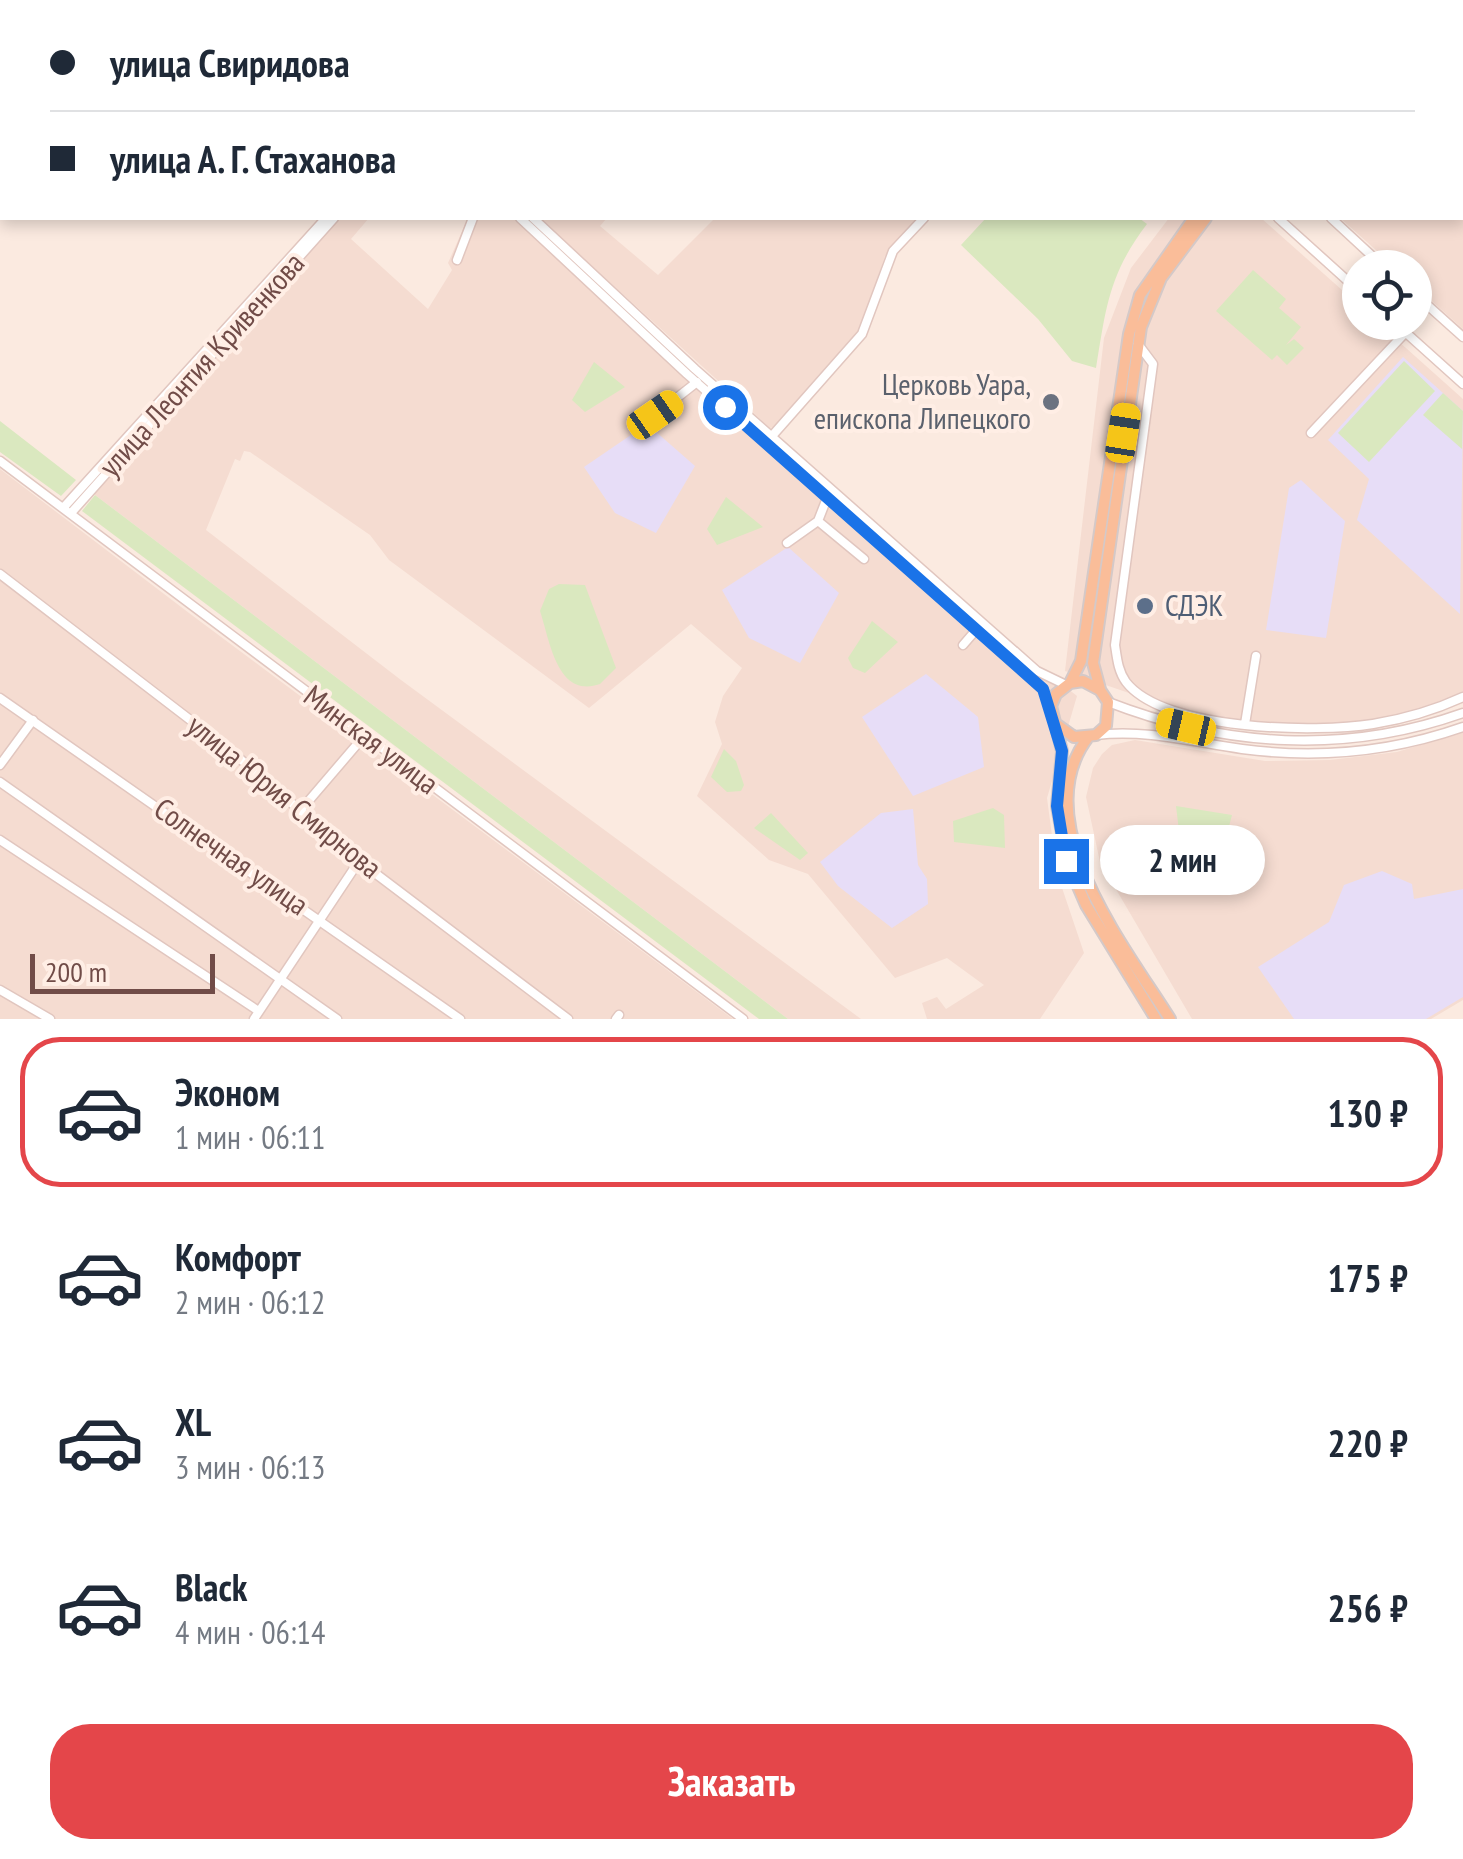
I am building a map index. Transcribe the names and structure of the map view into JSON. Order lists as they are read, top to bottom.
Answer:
{
  "streets": {
    "street": [
      "улица Леонтия Кривенкова",
      "Минская улица",
      "улица Юрия Смирнова",
      "Солнечная улица"
    ]
  },
  "crossings": [
    ["улица Леонтия Кривенкова", "Минская улица"]
  ],
  "places": ["Церковь Уара, епископа Липецкого", "СДЭК"],
  "scale_bar": "200 m",
  "page": {
    "banner": ["улица Свиридова", "улица А. Г. Стаханова"],
    "bubble": "2 мин",
    "scale": "200 m",
    "list": [
      {
        "name": "Эконом",
        "note": "1 мин · 06:11",
        "value": "130 ₽"
      },
      {
        "name": "Комфорт",
        "note": "2 мин · 06:12",
        "value": "175 ₽"
      },
      {
        "name": "XL",
        "note": "3 мин · 06:13",
        "value": "220 ₽"
      },
      {
        "name": "Black",
        "note": "4 мин · 06:14",
        "value": "256 ₽"
      }
    ],
    "buttons": "Заказать"
  }
}
